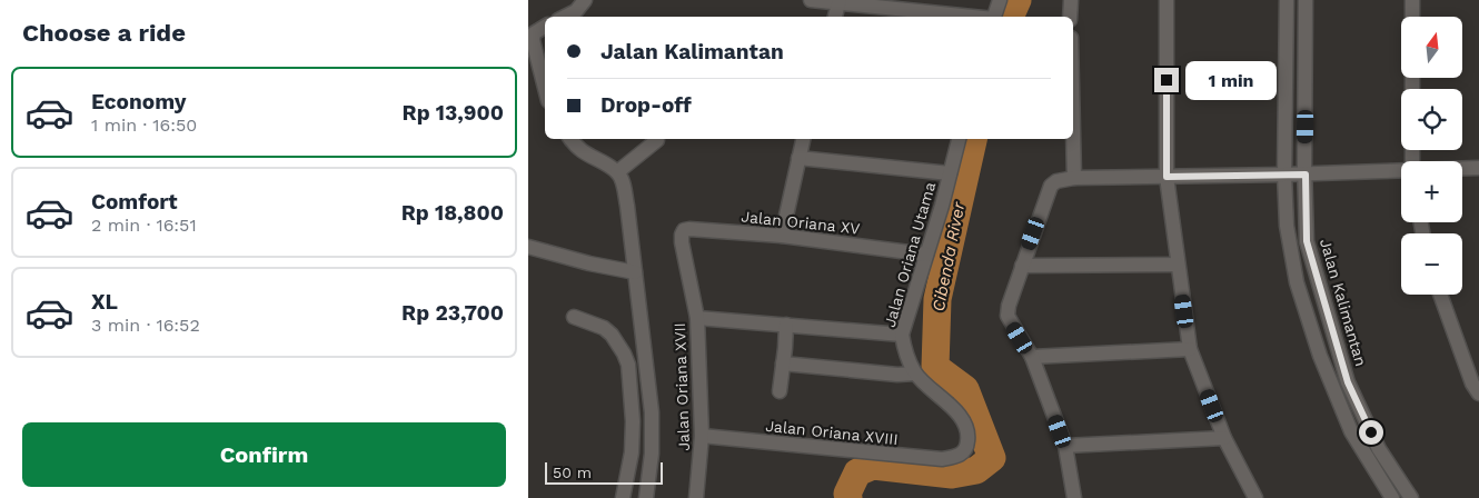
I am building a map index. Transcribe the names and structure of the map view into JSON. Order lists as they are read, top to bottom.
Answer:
{
  "streets": {
    "street": [
      "Jalan Oriana XV",
      "Jalan Oriana Utama",
      "Jalan Kalimantan",
      "Jalan Oriana XVII",
      "Jalan Oriana XVIII"
    ]
  },
  "crossings": [
    ["Jalan Oriana XV", "Jalan Oriana Utama"],
    ["Jalan Oriana XV", "Jalan Oriana XVII"],
    ["Jalan Oriana Utama", "Jalan Oriana XVIII"],
    ["Jalan Oriana XVII", "Jalan Oriana XVIII"]
  ],
  "water": ["Cibenda River"],
  "scale_bar": "50 m",
  "north": "top",
  "page": {
    "heading": "Choose a ride",
    "map_buttons": ["+", "−"],
    "banner": ["Jalan Kalimantan", "Drop-off"],
    "bubble": "1 min",
    "list": [
      {
        "name": "Economy",
        "note": "1 min · 16:50",
        "value": "Rp 13,900"
      },
      {
        "name": "Comfort",
        "note": "2 min · 16:51",
        "value": "Rp 18,800"
      },
      {
        "name": "XL",
        "note": "3 min · 16:52",
        "value": "Rp 23,700"
      }
    ],
    "buttons": "Confirm",
    "scale": "50 m"
  }
}
